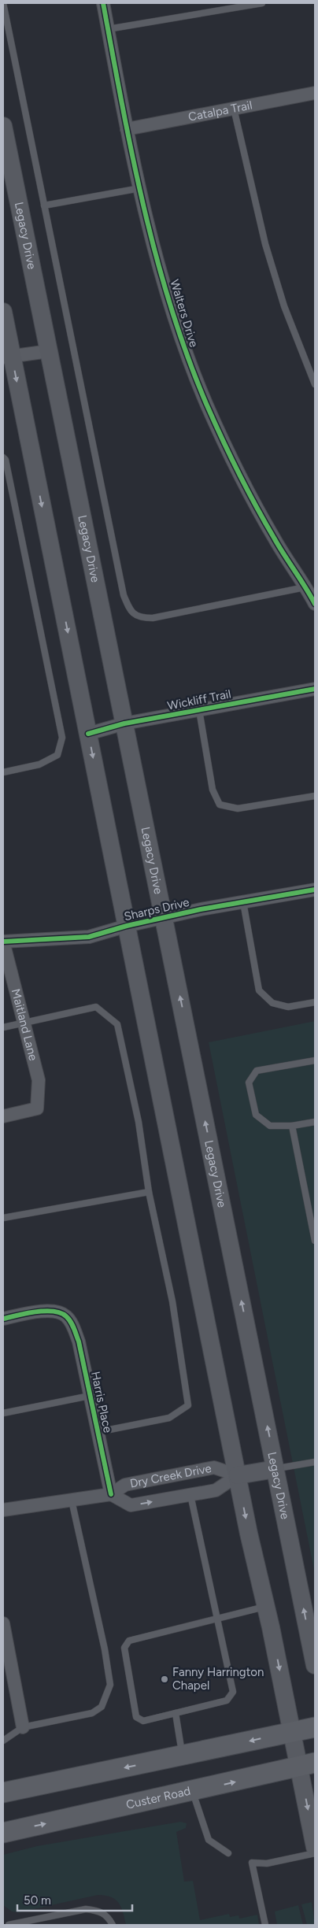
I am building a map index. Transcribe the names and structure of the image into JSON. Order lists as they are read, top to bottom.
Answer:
{
  "streets": {
    "main road": ["Legacy Drive", "Custer Road"],
    "street": [
      "Catalpa Trail",
      "Walters Drive",
      "Wickliff Trail",
      "Sharps Drive",
      "Maitland Lane",
      "Harris Place",
      "Dry Creek Drive"
    ]
  },
  "crossings": [
    ["Catalpa Trail", "Walters Drive"],
    ["Legacy Drive", "Wickliff Trail"],
    ["Legacy Drive", "Sharps Drive"],
    ["Sharps Drive", "Maitland Lane"],
    ["Harris Place", "Dry Creek Drive"]
  ],
  "places": ["Fanny Harrington Chapel"],
  "scale_bar": "50 m"
}
